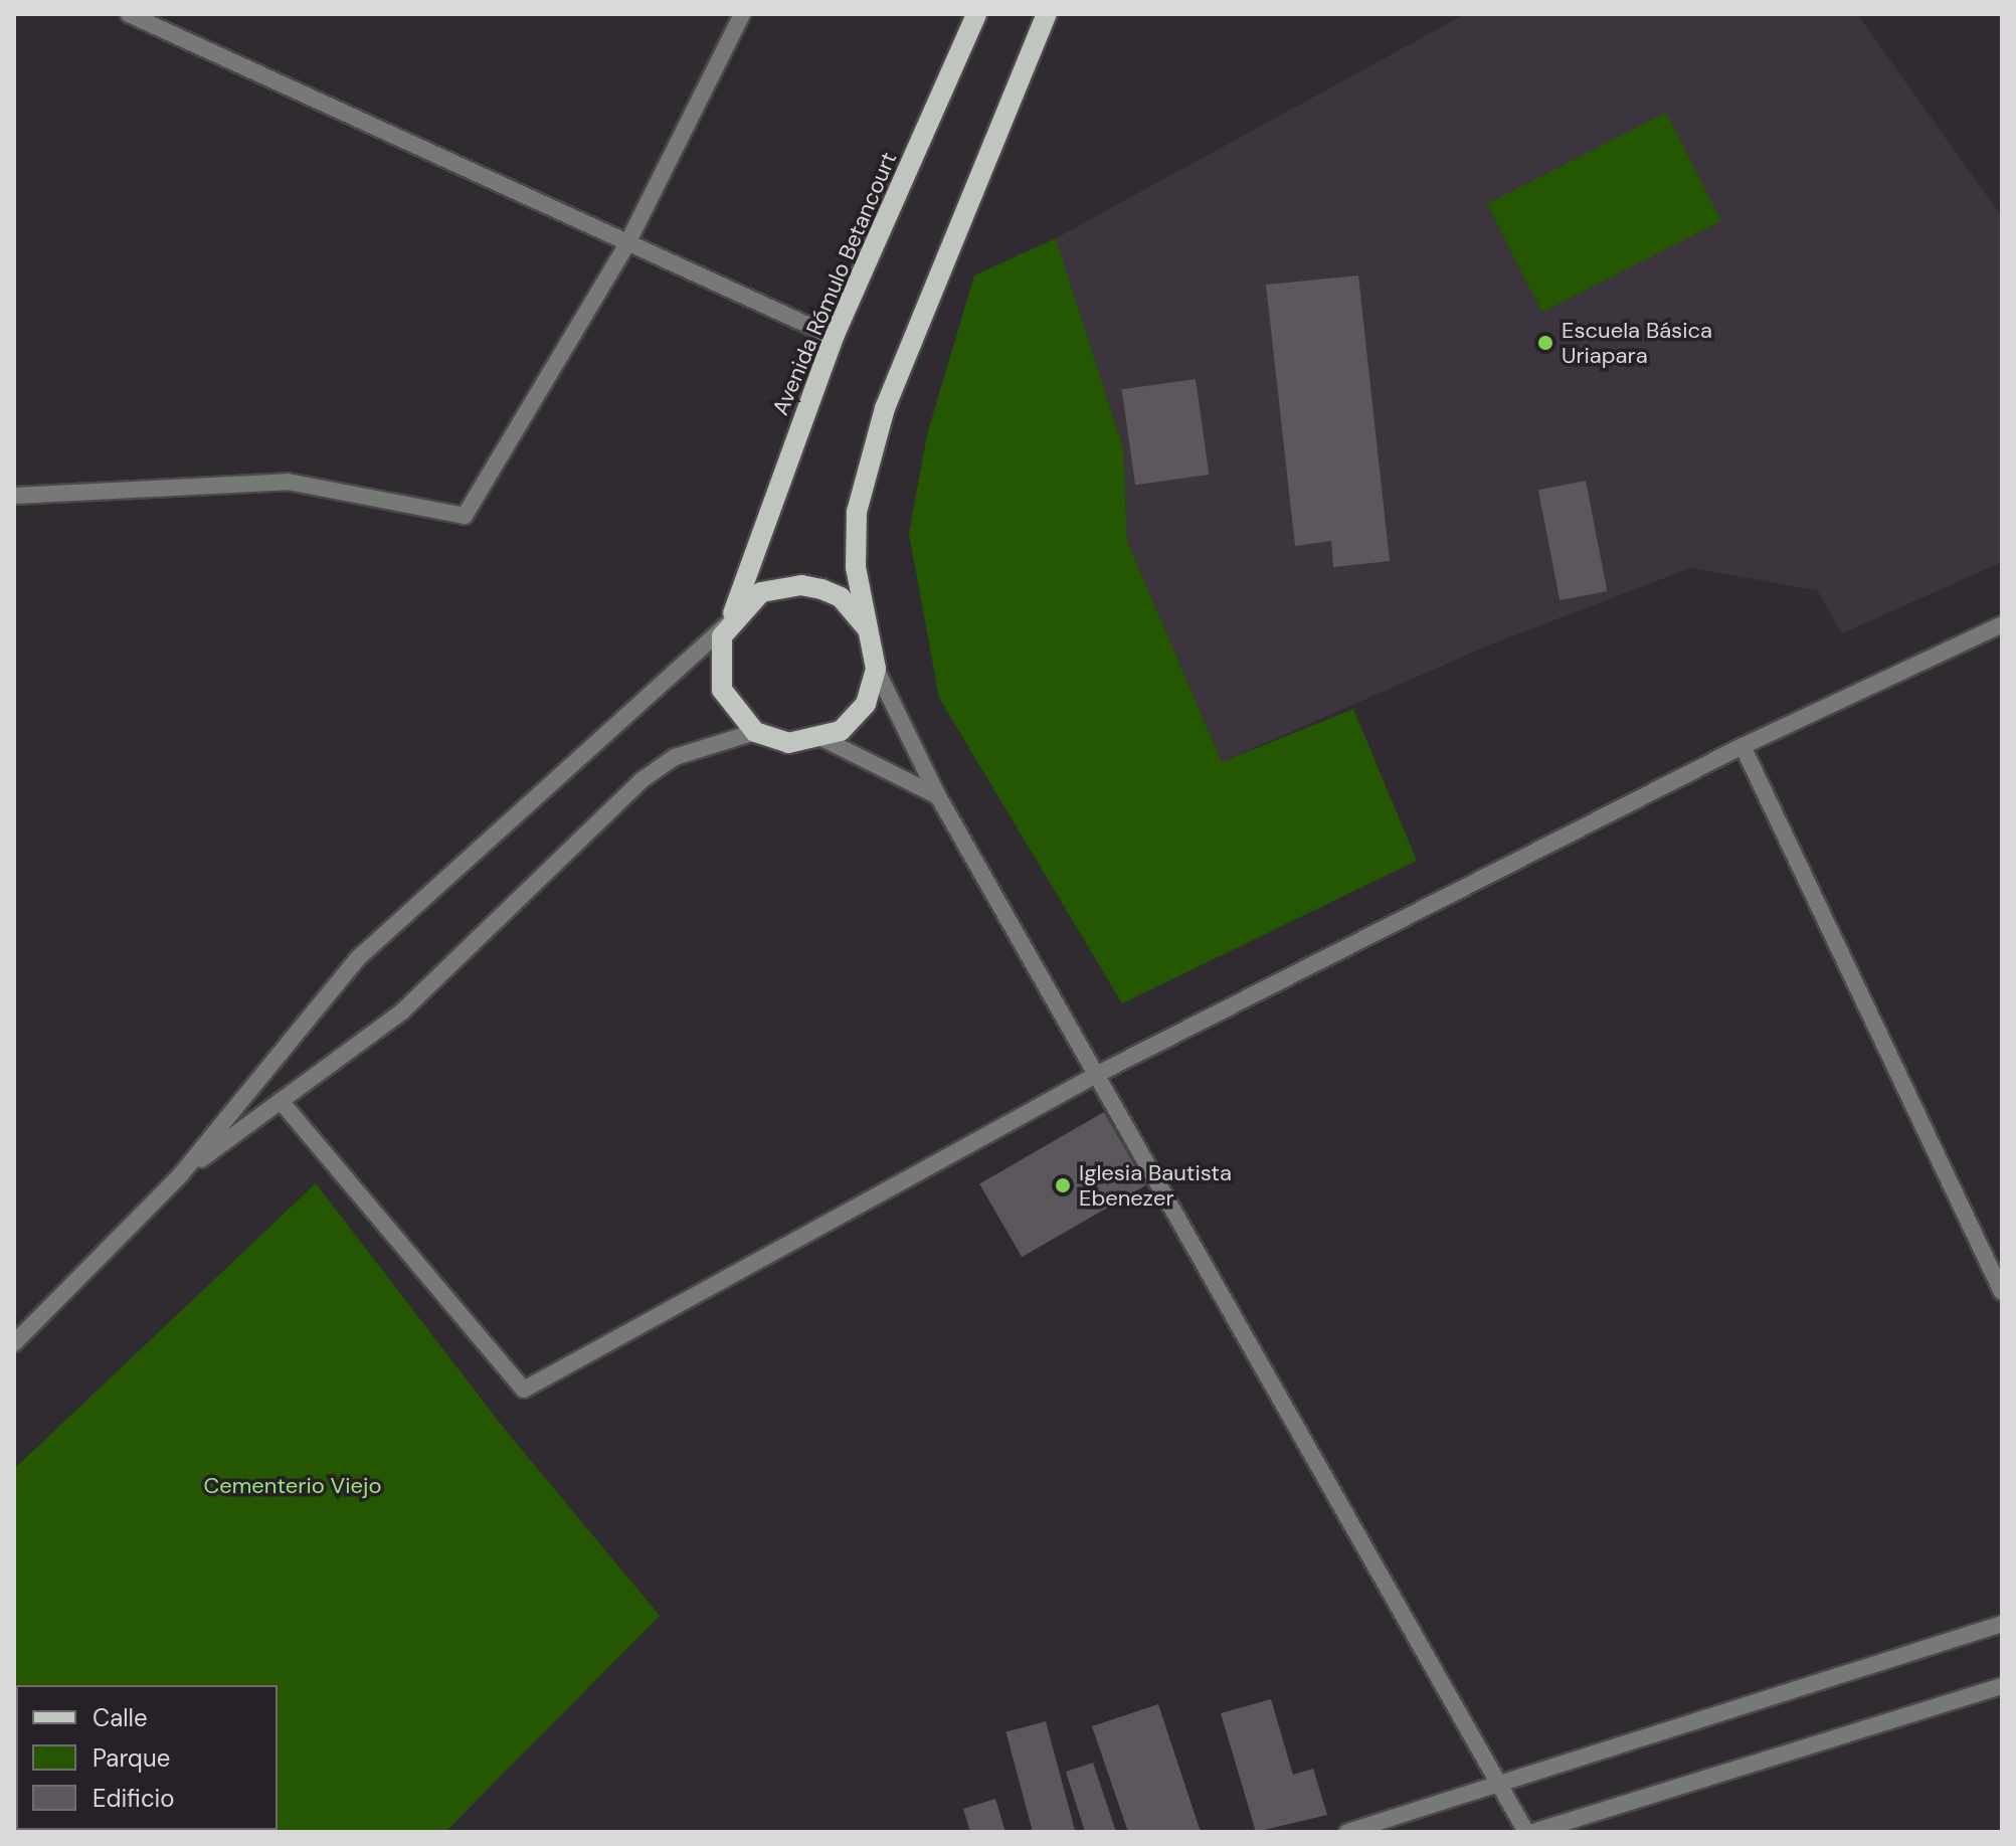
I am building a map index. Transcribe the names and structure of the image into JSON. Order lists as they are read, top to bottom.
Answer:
{
  "streets": {
    "main road": ["Avenida Rómulo Betancourt"]
  },
  "parks": ["Cementerio Viejo"],
  "places": ["Escuela Básica Uriapara", "Iglesia Bautista Ebenezer"],
  "legend": ["Calle", "Parque", "Edificio"]
}
